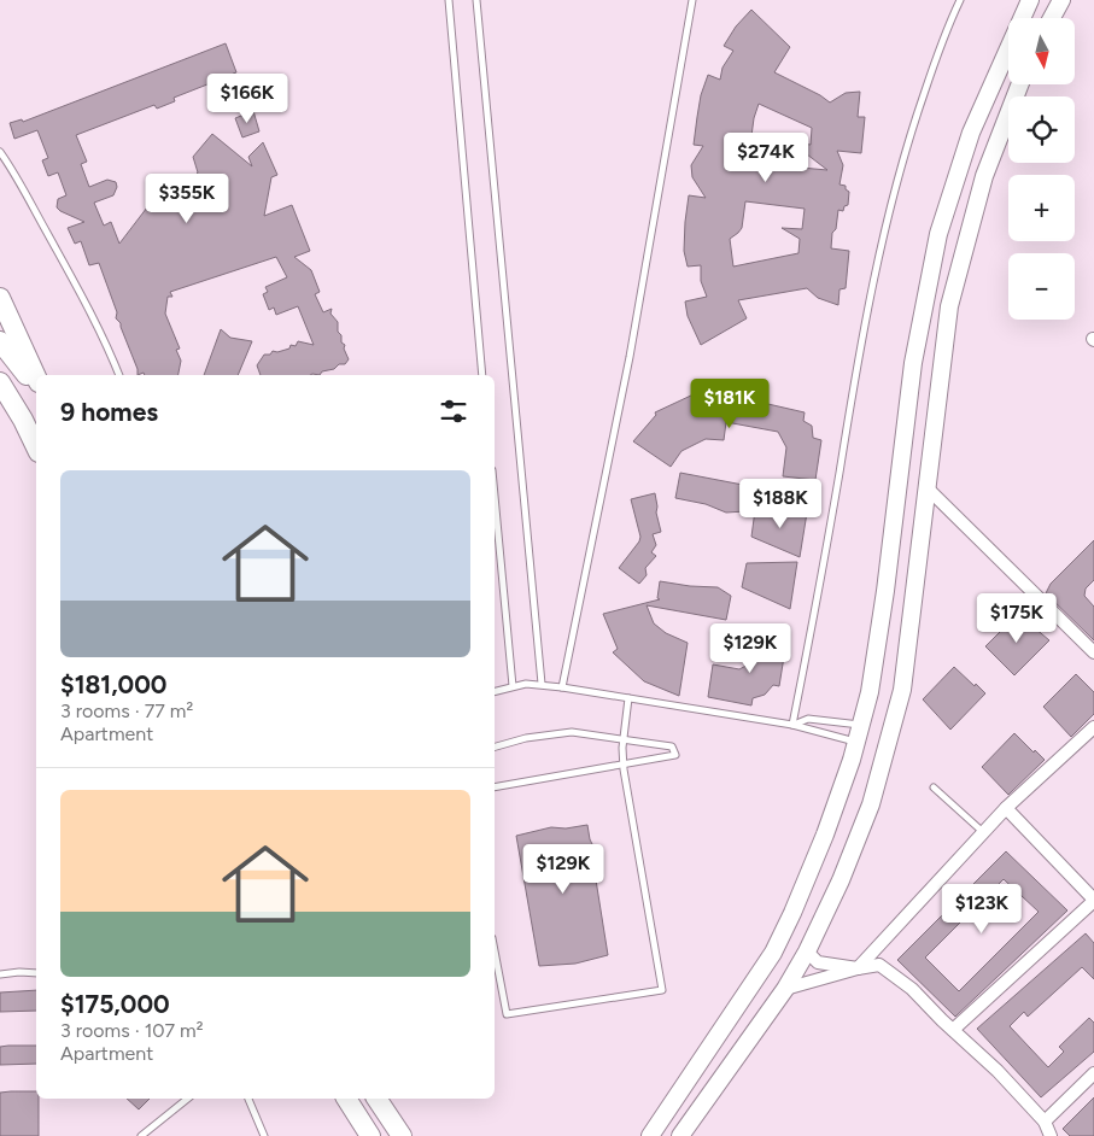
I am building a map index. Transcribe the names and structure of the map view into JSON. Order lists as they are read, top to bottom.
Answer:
{
  "north": "bottom",
  "page": {
    "map_buttons": ["+", "−"],
    "price": [
      "$166K",
      "$274K",
      "$355K",
      "$181K",
      "$188K",
      "$175K",
      "$129K",
      "$129K",
      "$123K"
    ],
    "heading": "9 homes",
    "list": [
      {
        "name": "$181,000",
        "note": "3 rooms · 77 m² · Apartment"
      },
      {
        "name": "$175,000",
        "note": "3 rooms · 107 m² · Apartment"
      }
    ]
  }
}
